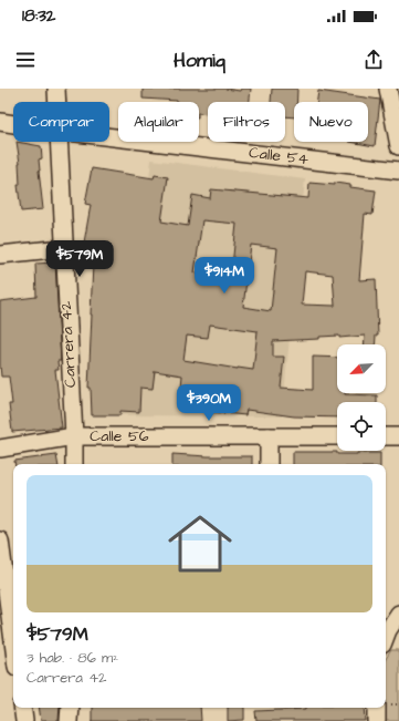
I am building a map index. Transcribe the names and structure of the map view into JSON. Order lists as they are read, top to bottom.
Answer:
{
  "streets": {
    "street": ["Calle 54", "Carrera 42", "Calle 56"]
  },
  "crossings": [
    ["Carrera 42", "Calle 56"]
  ],
  "north": "bottom left",
  "page": {
    "status": "18:32",
    "header": "Homiq",
    "chip": [
      "Comprar",
      "Alquilar",
      "Filtros",
      "Nuevo"
    ],
    "price": ["$579M", "$914M", "$390M"],
    "list": [
      {
        "name": "$579M",
        "note": "3 hab. · 86 m² · Carrera 42"
      }
    ]
  }
}
